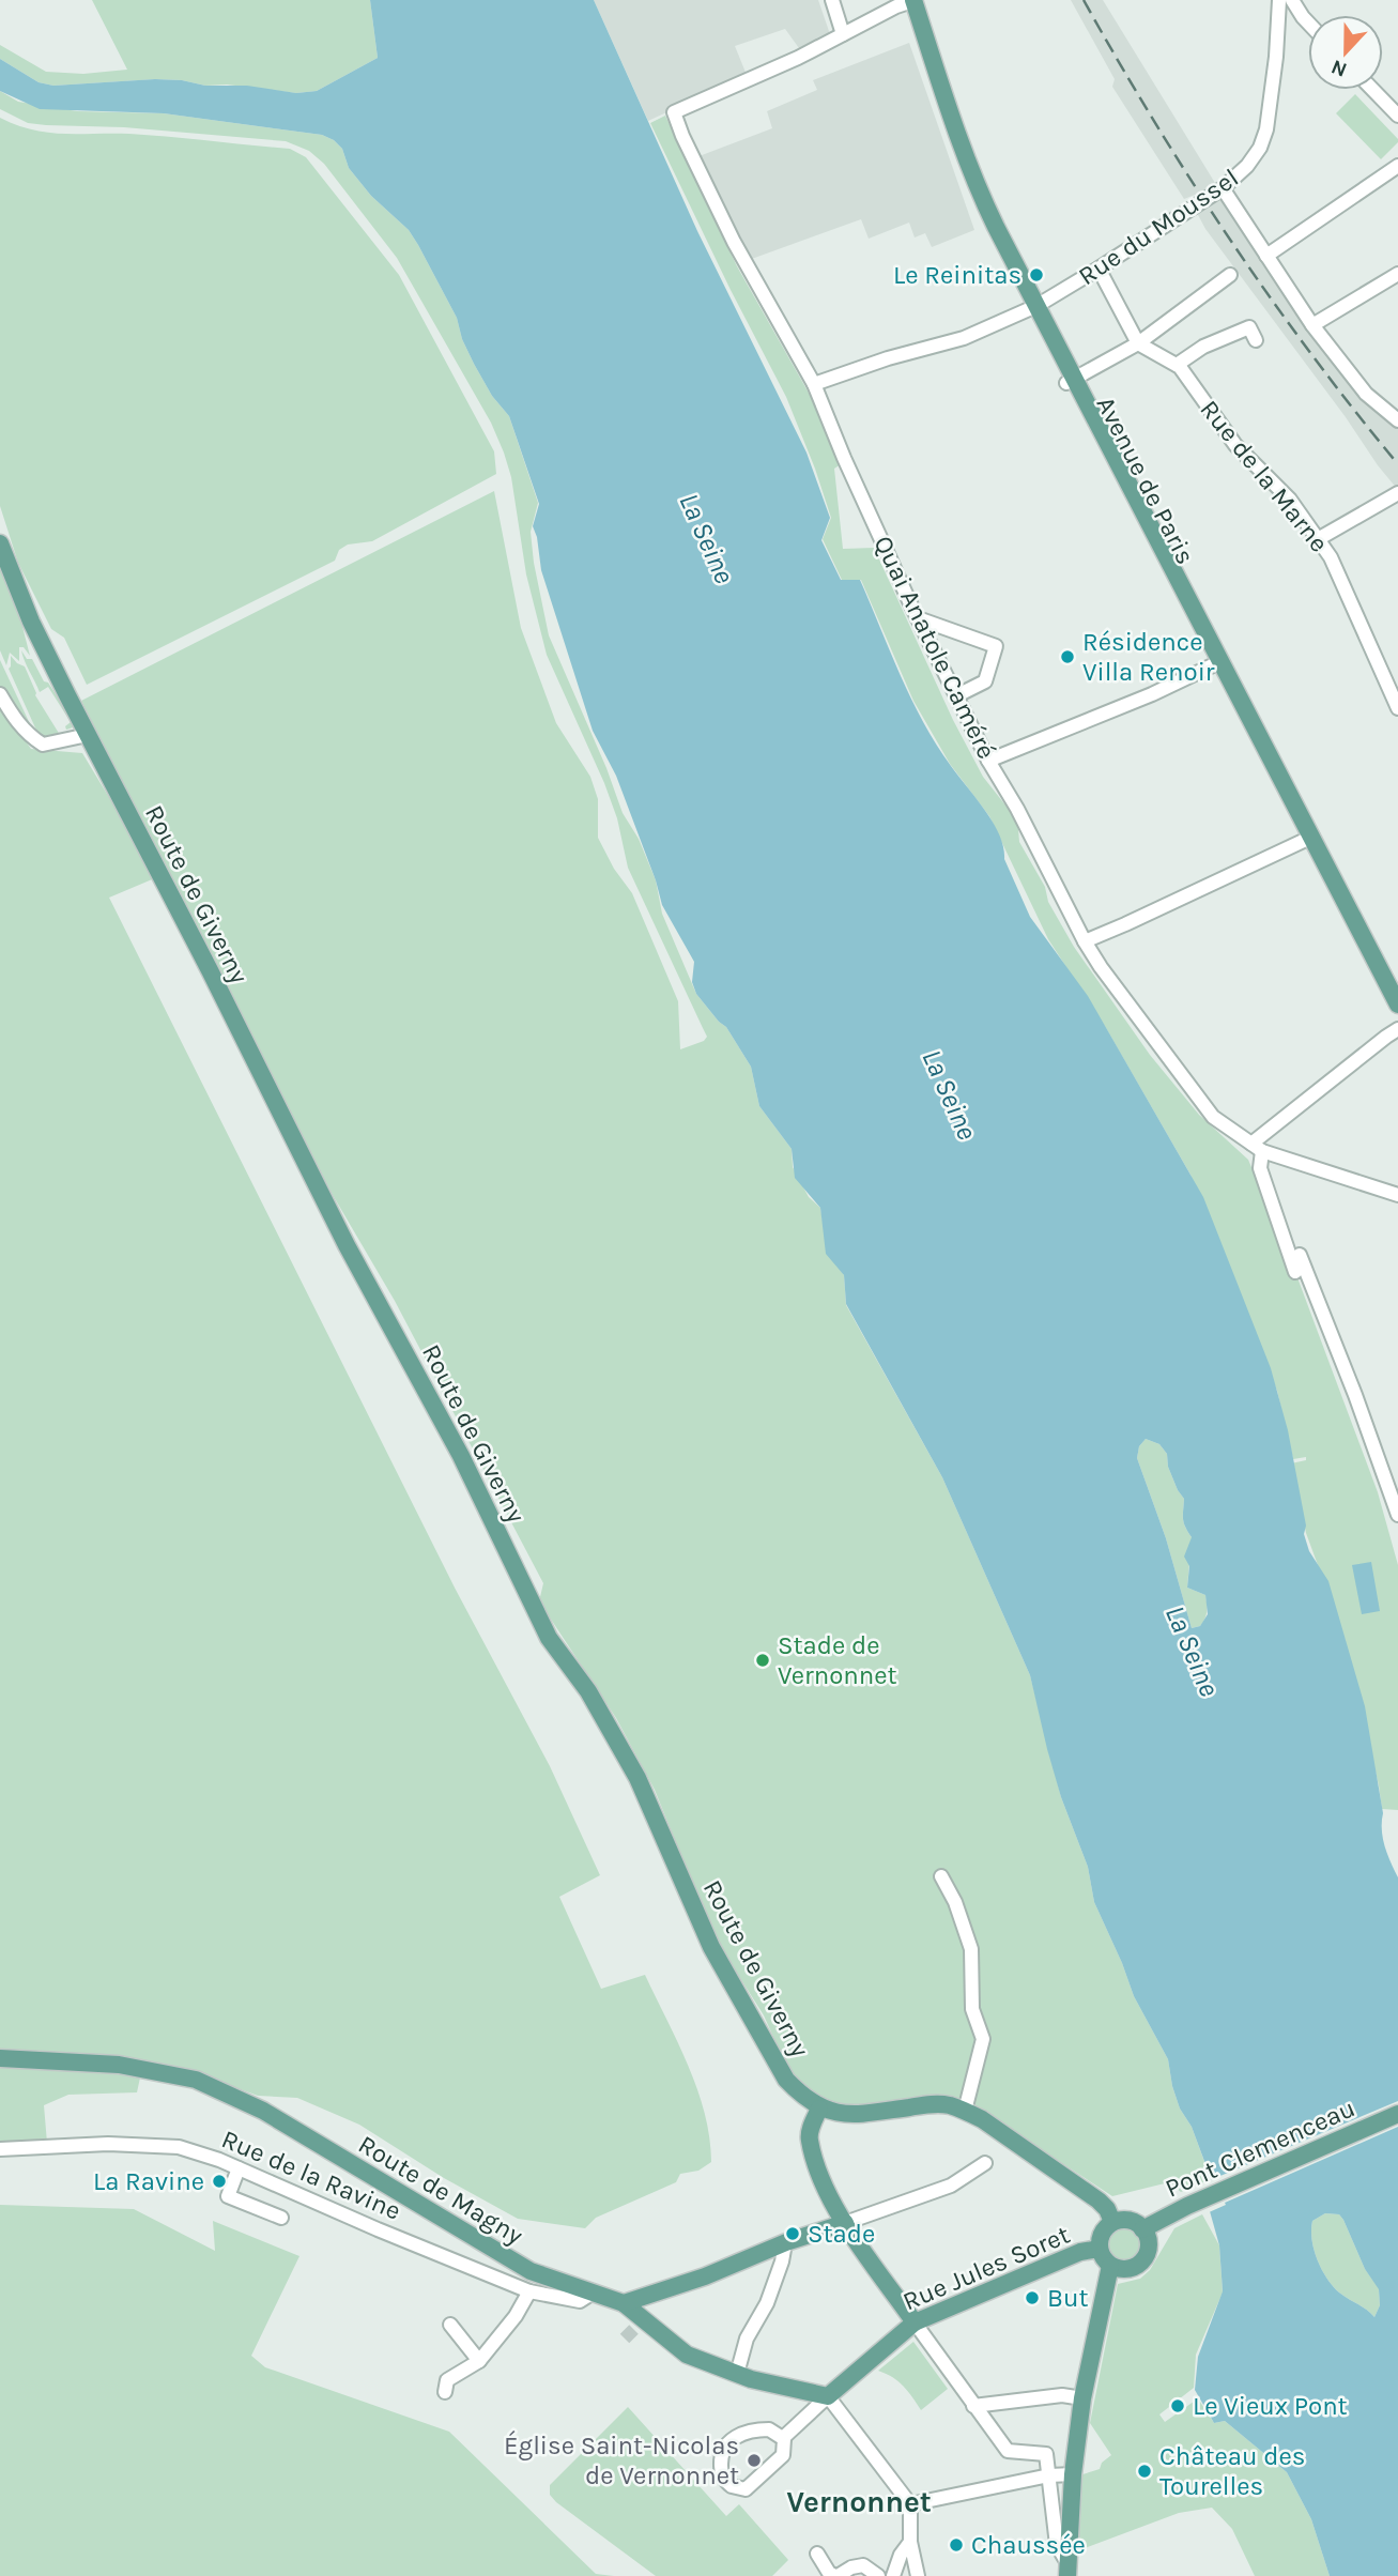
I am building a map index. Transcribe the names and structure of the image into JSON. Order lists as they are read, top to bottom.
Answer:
{
  "streets": {
    "main road": [
      "Avenue de Paris",
      "Route de Giverny",
      "Pont Clemenceau",
      "Route de Magny",
      "Rue Jules Soret"
    ],
    "street": [
      "Rue du Moussel",
      "Rue de la Marne",
      "Quai Anatole Caméré",
      "Rue de la Ravine"
    ]
  },
  "crossings": [
    ["Rue du Moussel", "Avenue de Paris"],
    ["Rue du Moussel", "Quai Anatole Caméré"],
    ["Pont Clemenceau", "Rue Jules Soret"],
    ["Rue de la Ravine", "Route de Magny"]
  ],
  "districts": ["Vernonnet"],
  "water": ["La Seine"],
  "places": [
    "Le Reinitas",
    "Résidence Villa Renoir",
    "Stade de Vernonnet",
    "La Ravine",
    "Stade",
    "But",
    "Le Vieux Pont",
    "Église Saint-Nicolas de Vernonnet",
    "Château des Tourelles",
    "Chaussée"
  ],
  "north": "bottom"
}
